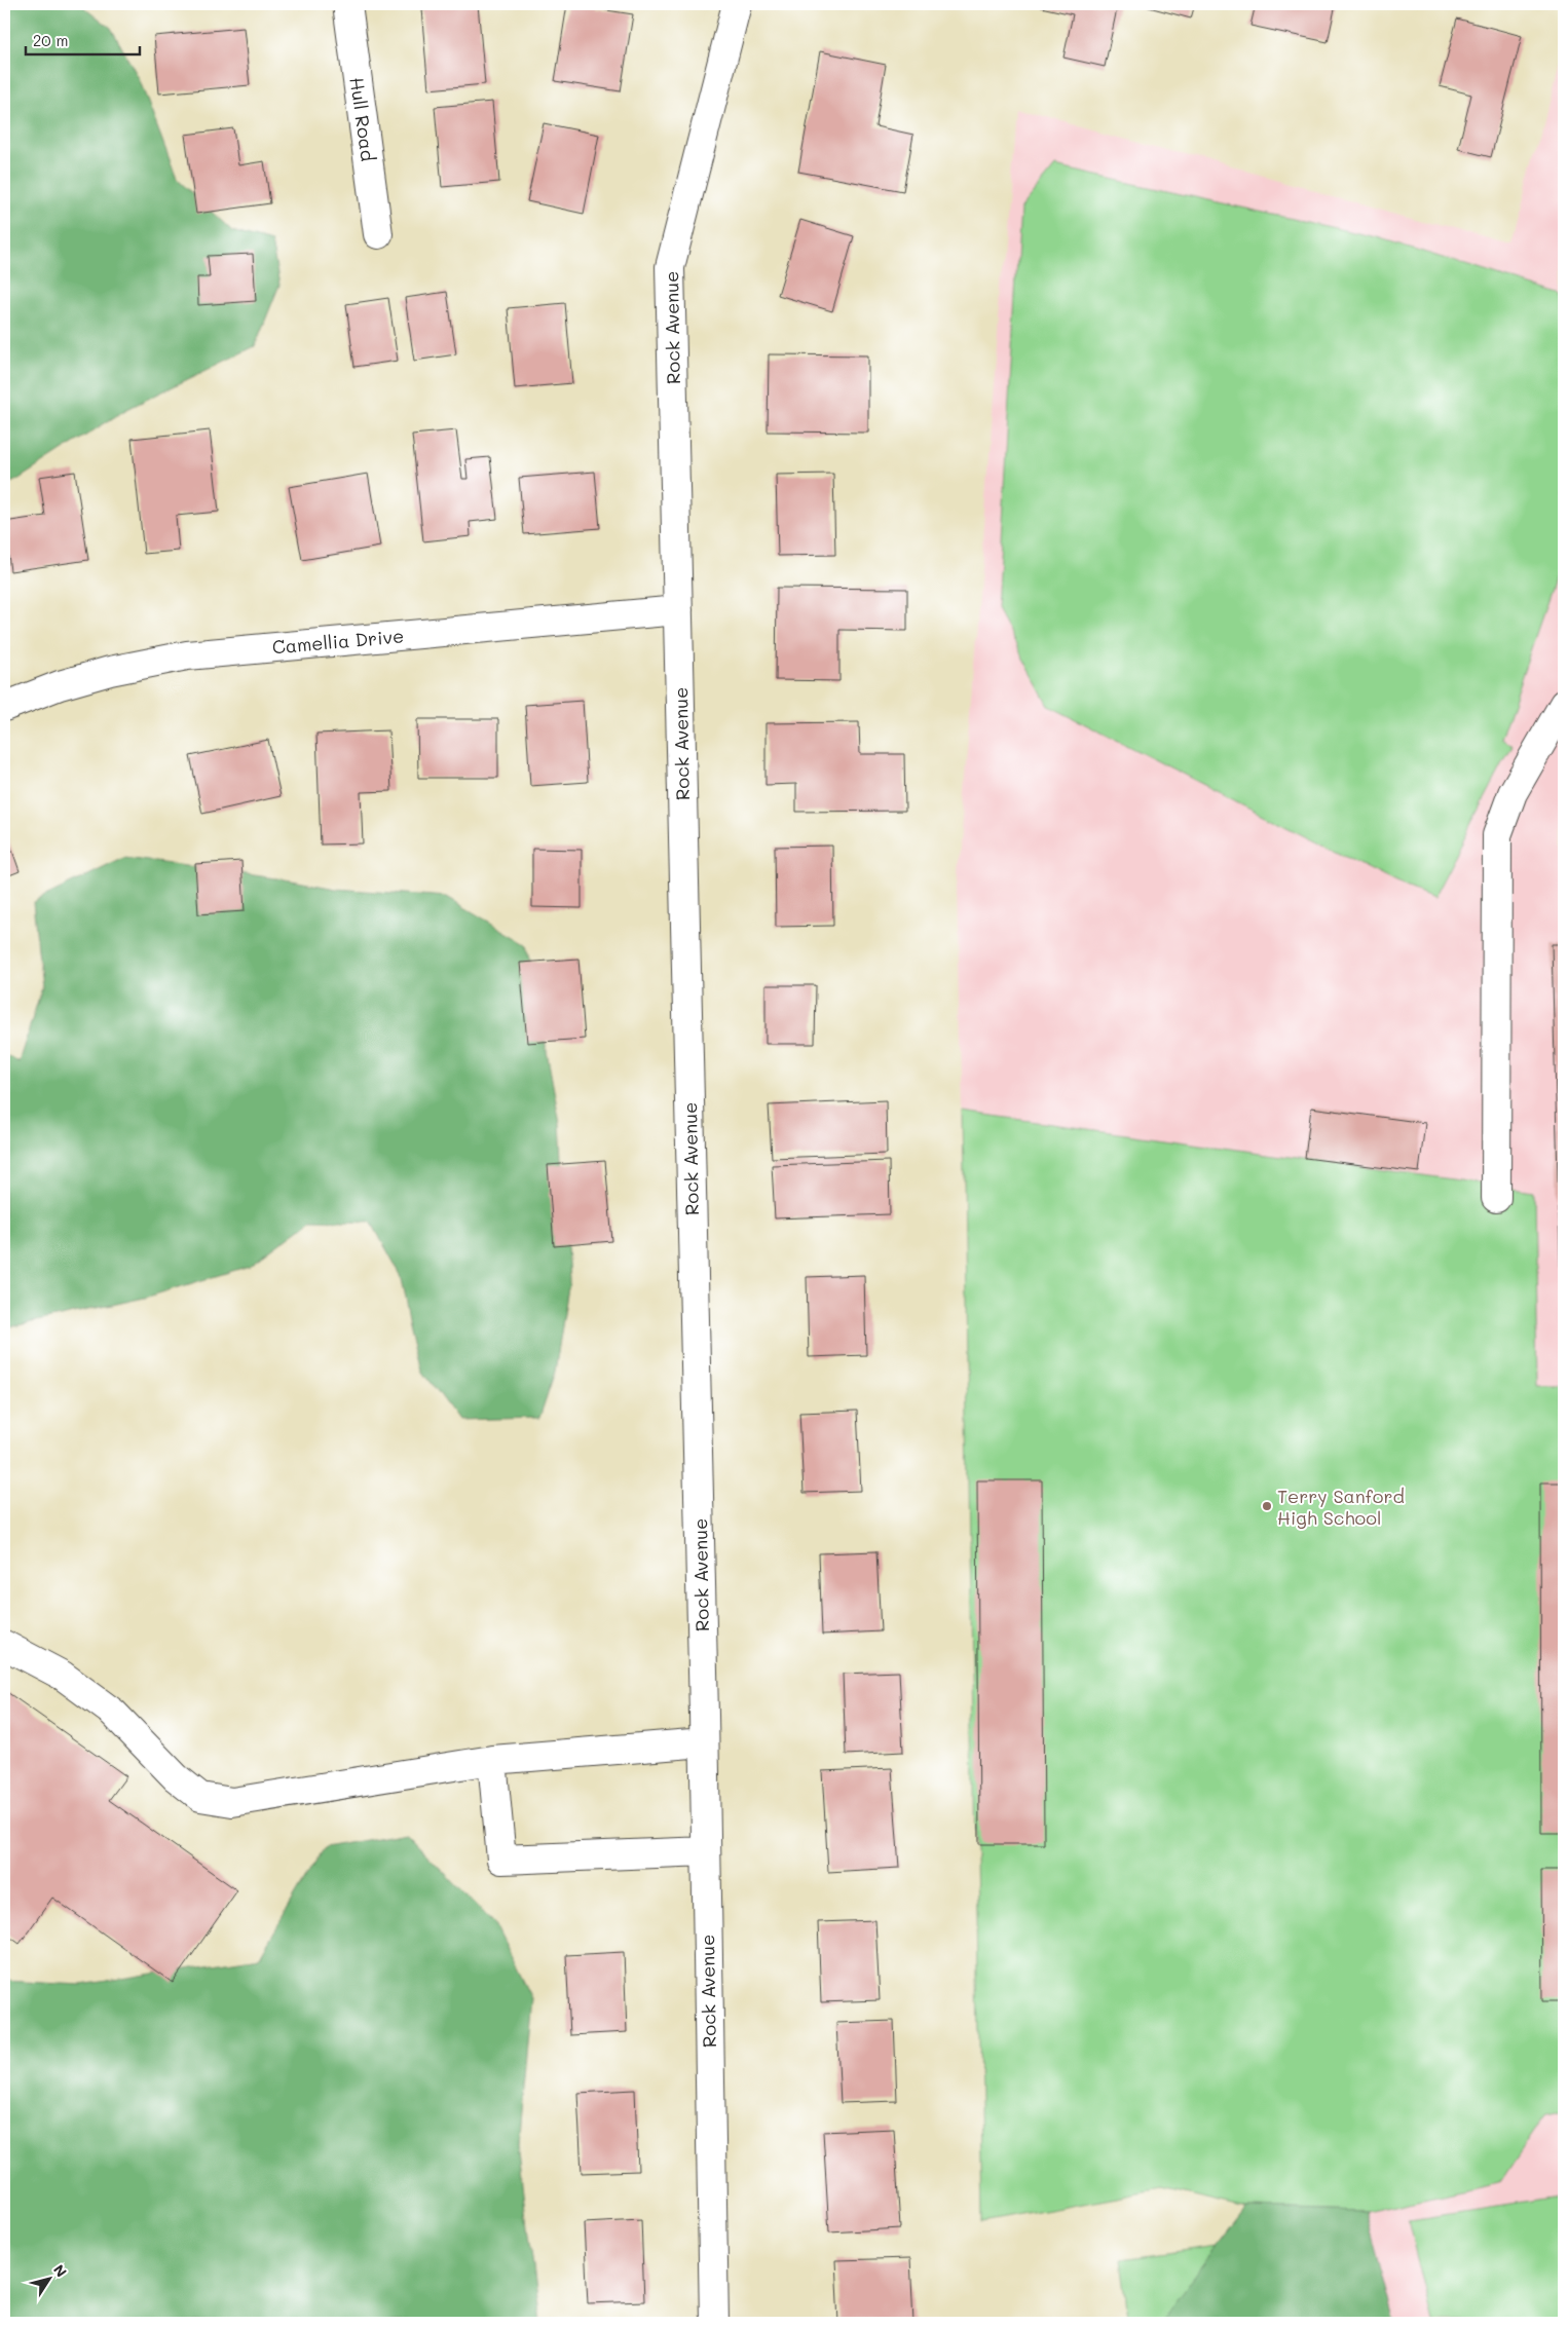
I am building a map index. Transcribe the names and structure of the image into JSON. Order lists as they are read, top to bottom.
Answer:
{
  "streets": {
    "street": ["Hull Road", "Rock Avenue", "Camellia Drive"]
  },
  "crossings": [
    ["Rock Avenue", "Camellia Drive"]
  ],
  "places": ["Terry Sanford High School"],
  "scale_bar": "20 m",
  "north": "top right"
}
